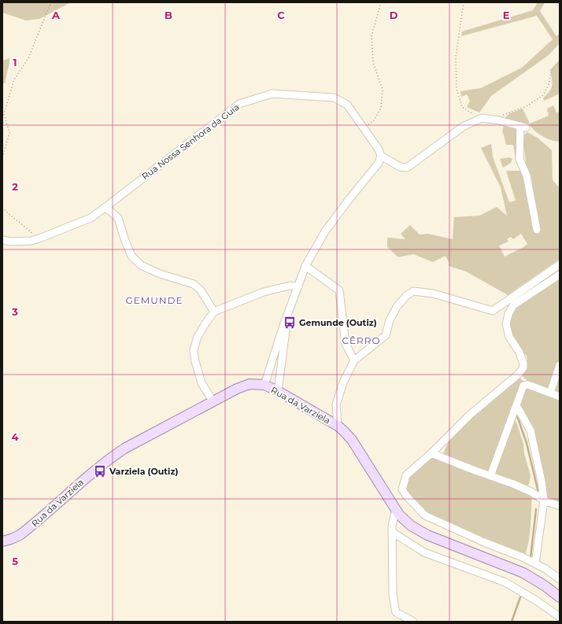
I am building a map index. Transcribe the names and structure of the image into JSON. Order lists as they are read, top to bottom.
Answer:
{
  "streets": {
    "main road": ["Rua da Varziela"],
    "street": ["Rua Nossa Senhora da Guia"]
  },
  "districts": ["GEMUNDE", "CÊRRO"],
  "places": {
    "bus stop": ["Gemunde (Outiz)", "Varziela (Outiz)"]
  },
  "grid": {
    "columns": [
      "A",
      "B",
      "C",
      "D",
      "E"
    ],
    "rows": [
      "1",
      "2",
      "3",
      "4",
      "5"
    ]
  }
}
